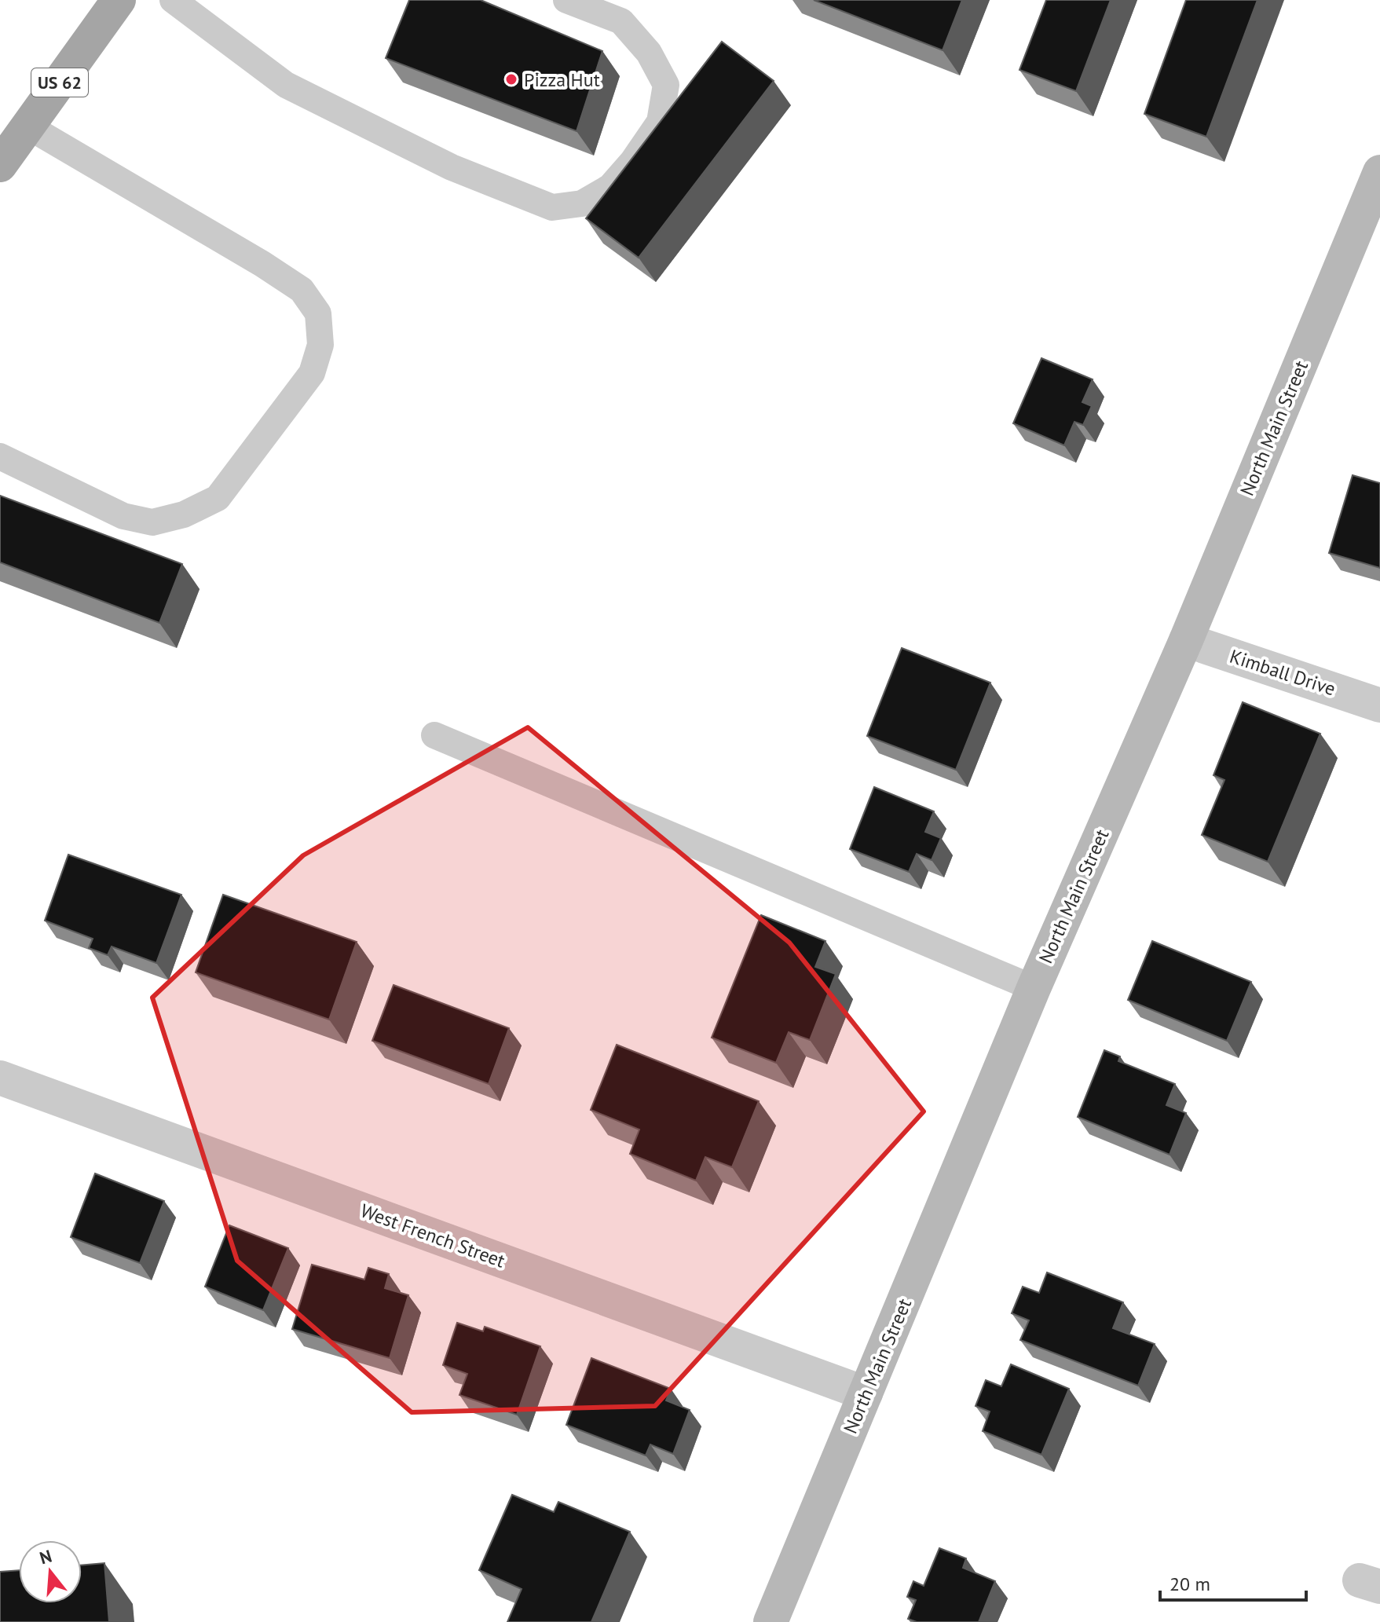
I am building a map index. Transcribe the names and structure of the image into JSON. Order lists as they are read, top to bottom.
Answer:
{
  "streets": {
    "main road": ["US 62"],
    "street": ["North Main Street", "Kimball Drive", "West French Street"]
  },
  "crossings": [
    ["North Main Street", "Kimball Drive"],
    ["North Main Street", "West French Street"]
  ],
  "places": ["Pizza Hut"],
  "scale_bar": "20 m",
  "north": "top"
}
